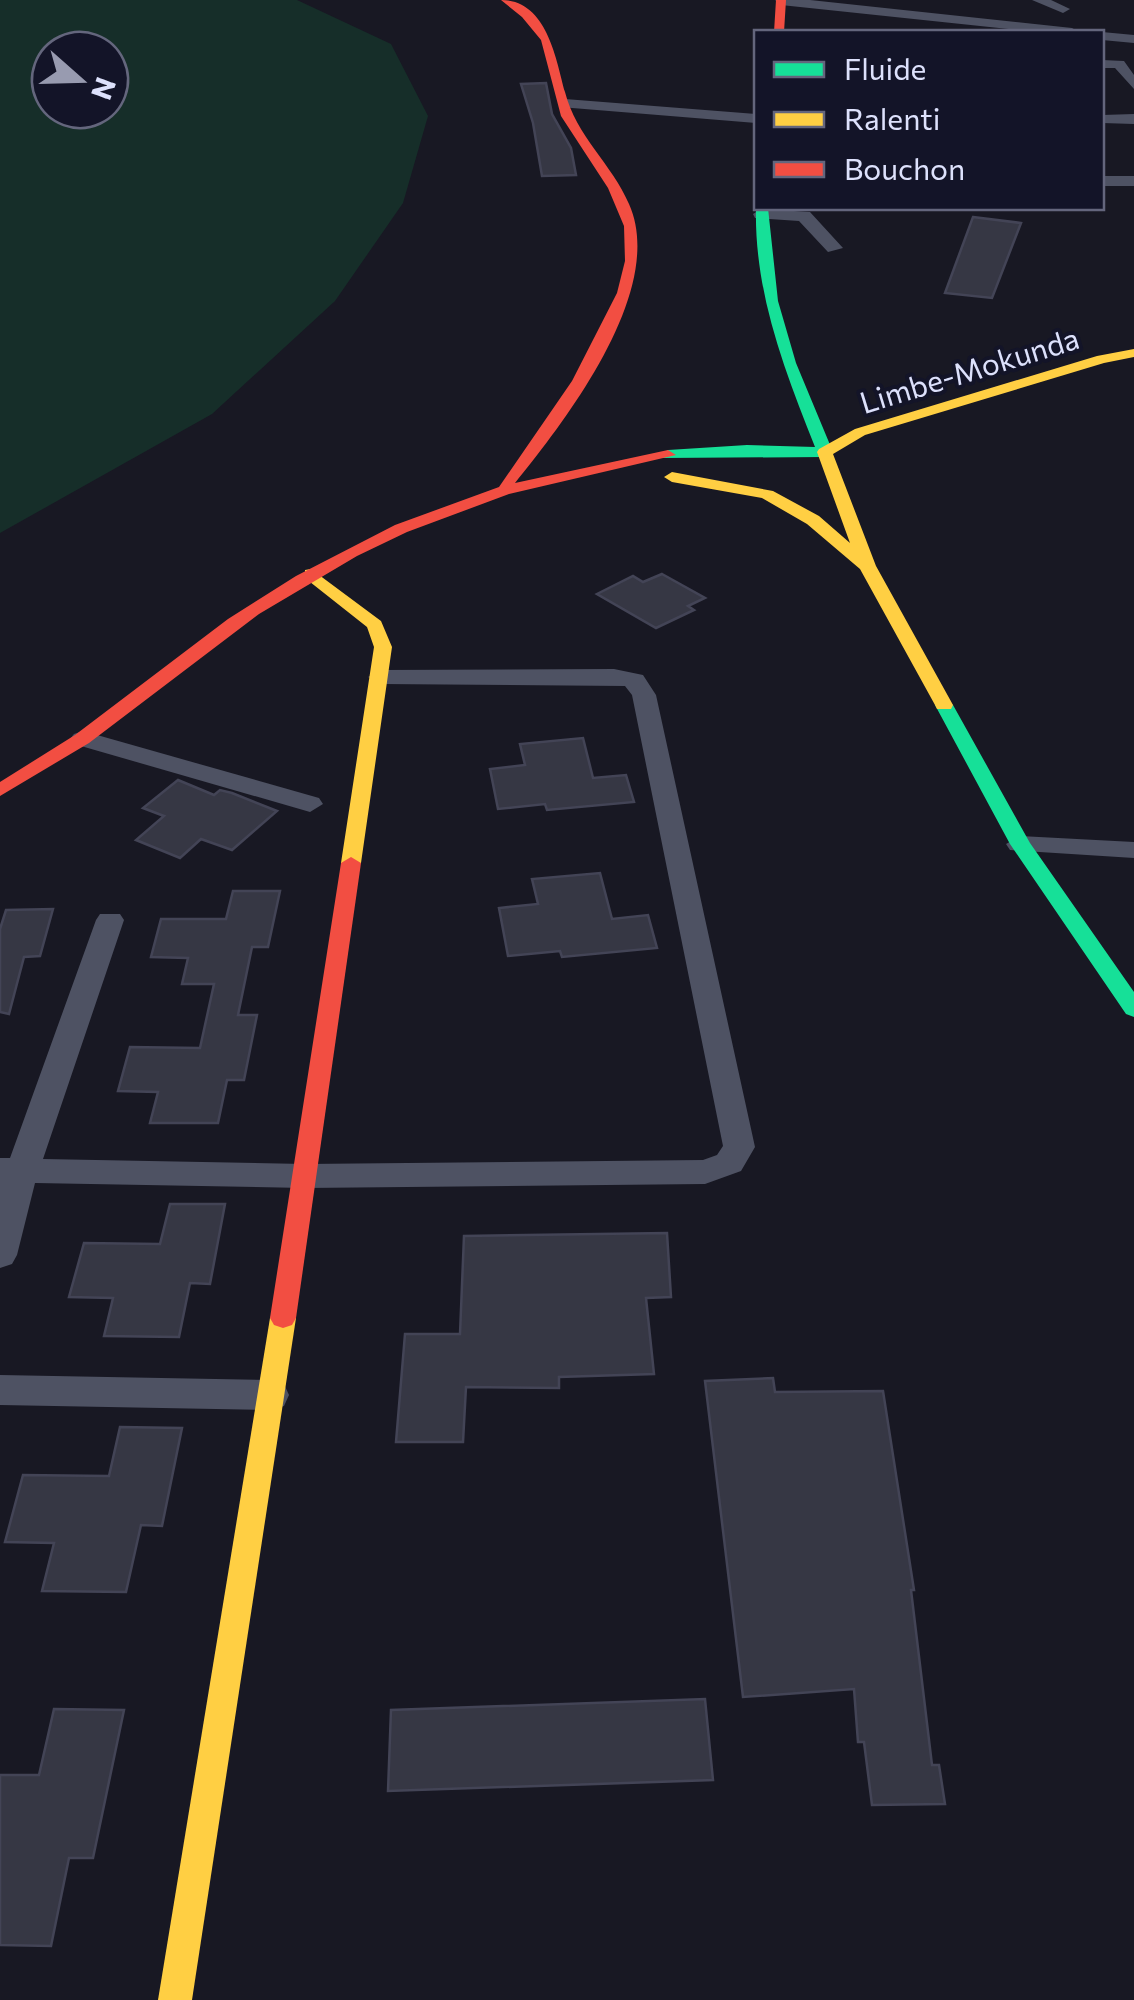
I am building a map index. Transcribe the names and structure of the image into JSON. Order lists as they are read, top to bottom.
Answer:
{
  "streets": {
    "main road": ["Limbe-Mokunda"]
  },
  "legend": ["Fluide", "Ralenti", "Bouchon"],
  "north": "right"
}
